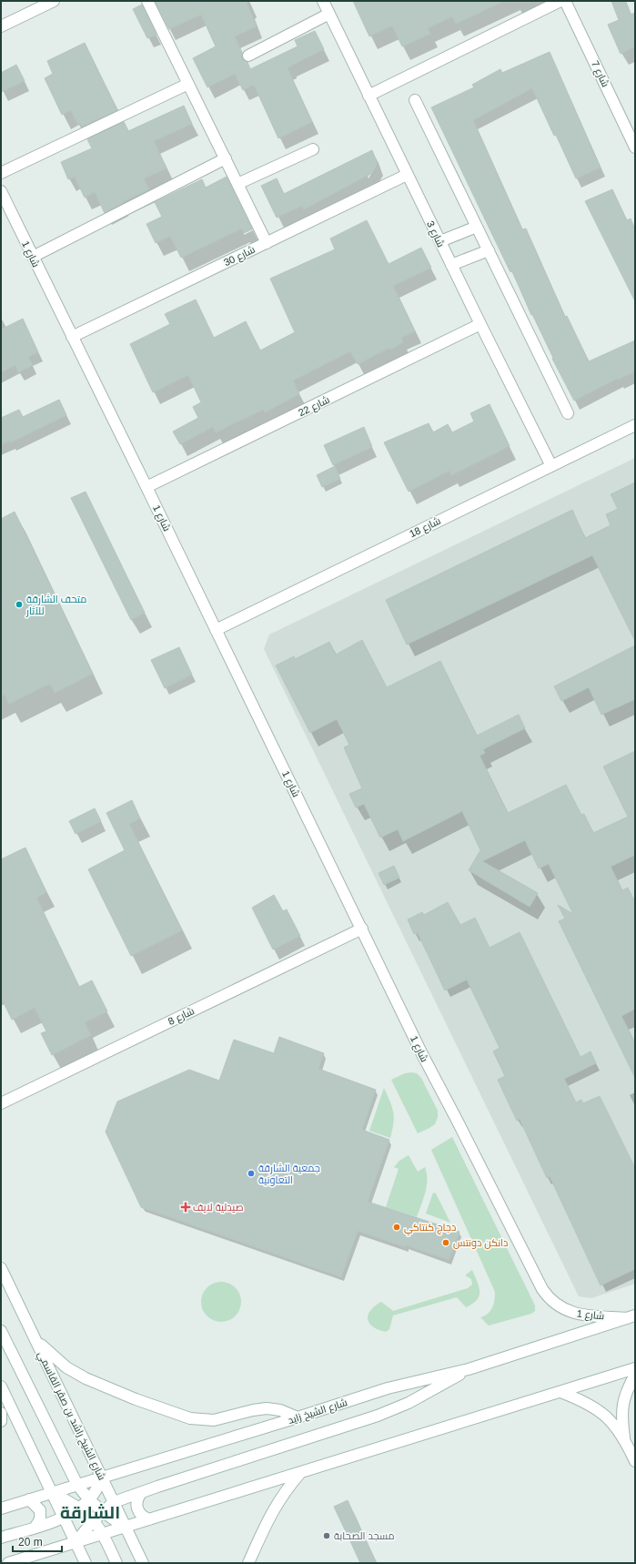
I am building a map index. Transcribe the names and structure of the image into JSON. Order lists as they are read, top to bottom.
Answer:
{
  "streets": {
    "street": [
      "شارع 7",
      "شارع 3",
      "شارع 1",
      "شارع 30",
      "شارع 22",
      "شارع 18",
      "شارع 8",
      "شارع الشيخ زايد",
      "شارع الشيخ راشد بن صقر القاسمي"
    ]
  },
  "crossings": [
    ["شارع 3", "شارع 30"],
    ["شارع 3", "شارع 22"],
    ["شارع 3", "شارع 18"],
    ["شارع 1", "شارع 30"],
    ["شارع 1", "شارع 22"],
    ["شارع 1", "شارع 18"],
    ["شارع 1", "شارع 8"],
    ["شارع 1", "شارع الشيخ زايد"],
    ["شارع الشيخ زايد", "شارع الشيخ راشد بن صقر القاسمي"]
  ],
  "districts": ["الشارقة"],
  "places": {
    "other": [
      "متحف الشارقة للآثار",
      "جمعية الشارقة التعاونية",
      "دجاج كنتاكي",
      "دانكن دونتس",
      "مسجد الصحابة"
    ],
    "health": ["صيدلية لايف"]
  },
  "scale_bar": "20 m"
}
